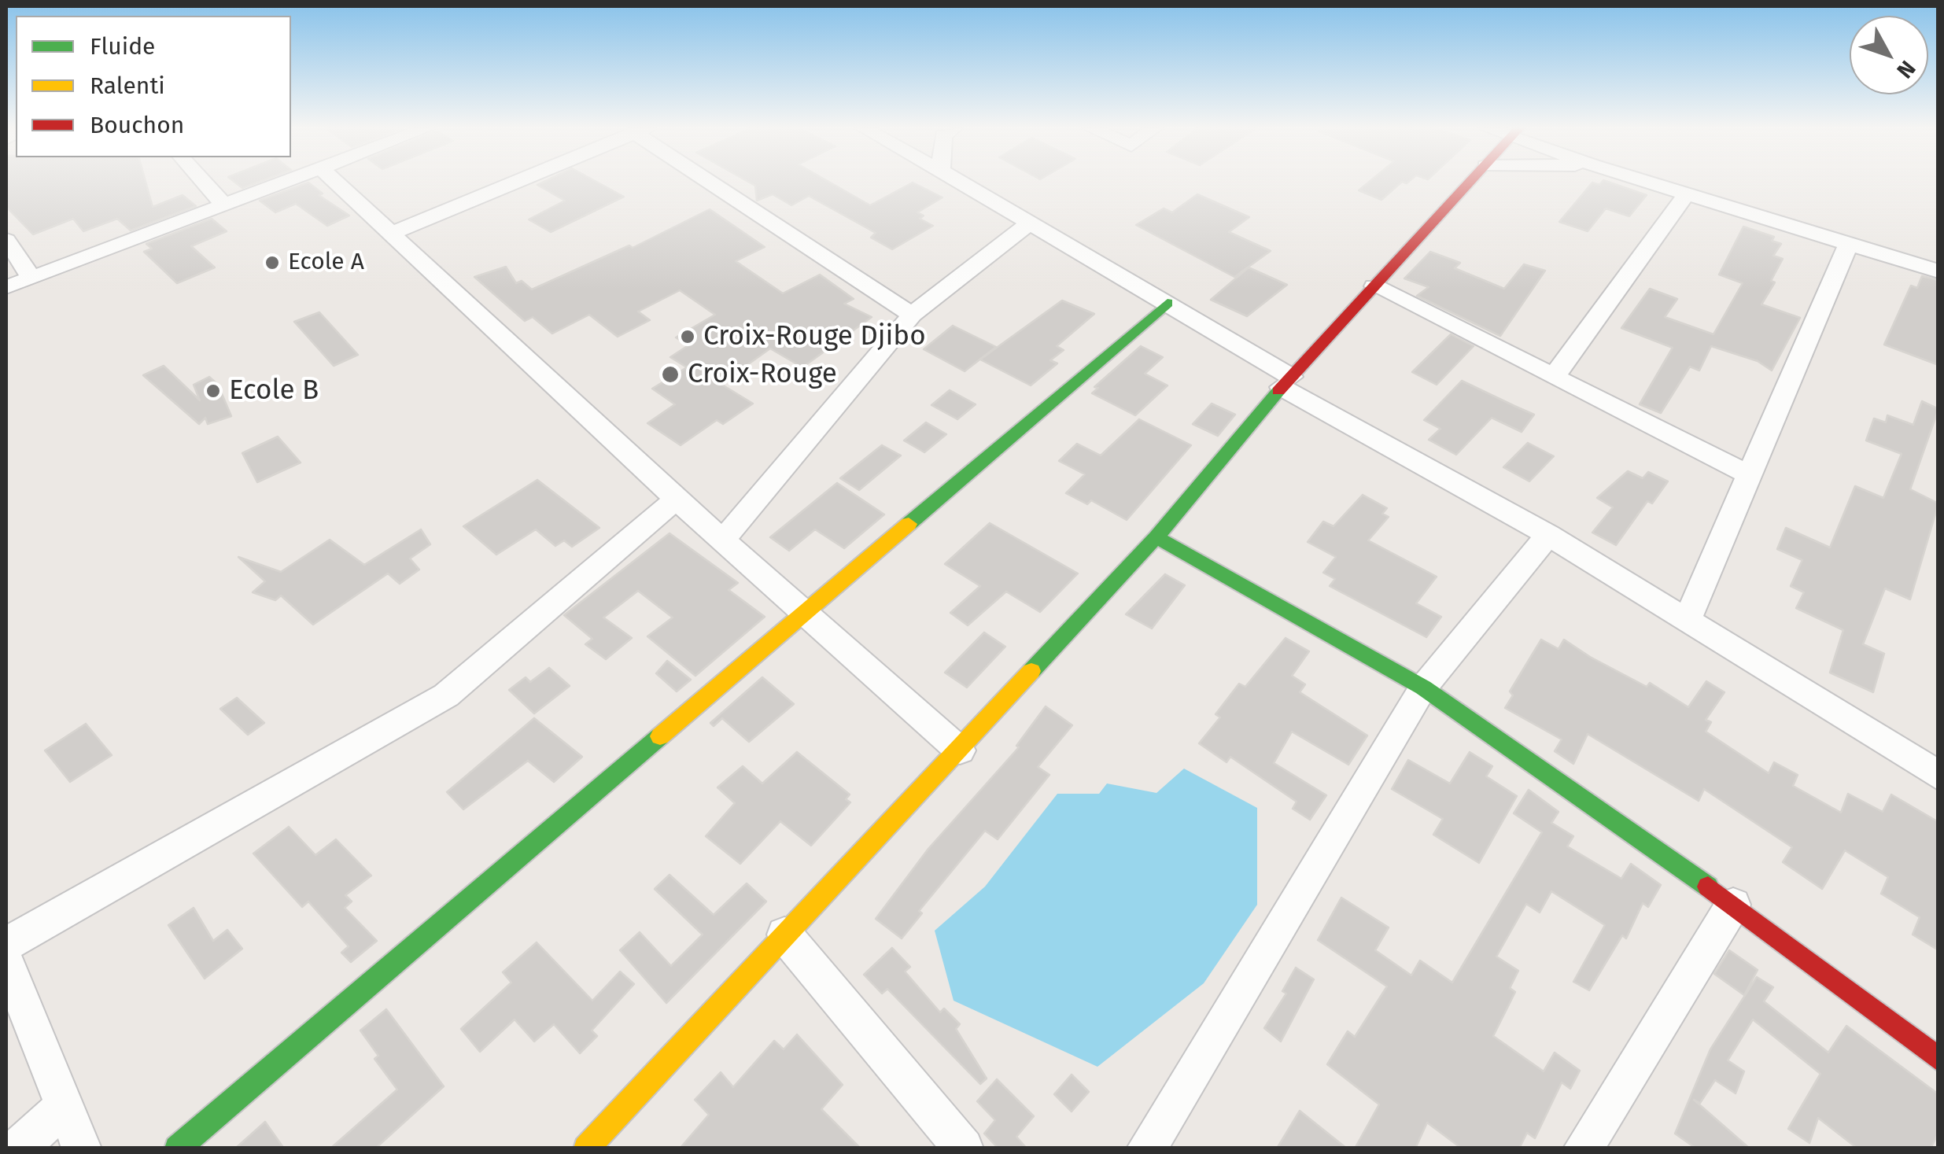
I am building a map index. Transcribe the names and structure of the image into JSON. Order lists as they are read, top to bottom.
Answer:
{
  "places": [
    "Ecole A",
    "Croix-Rouge Djibo",
    "Croix-Rouge",
    "Ecole B"
  ],
  "legend": ["Fluide", "Ralenti", "Bouchon"],
  "north": "bottom right"
}
